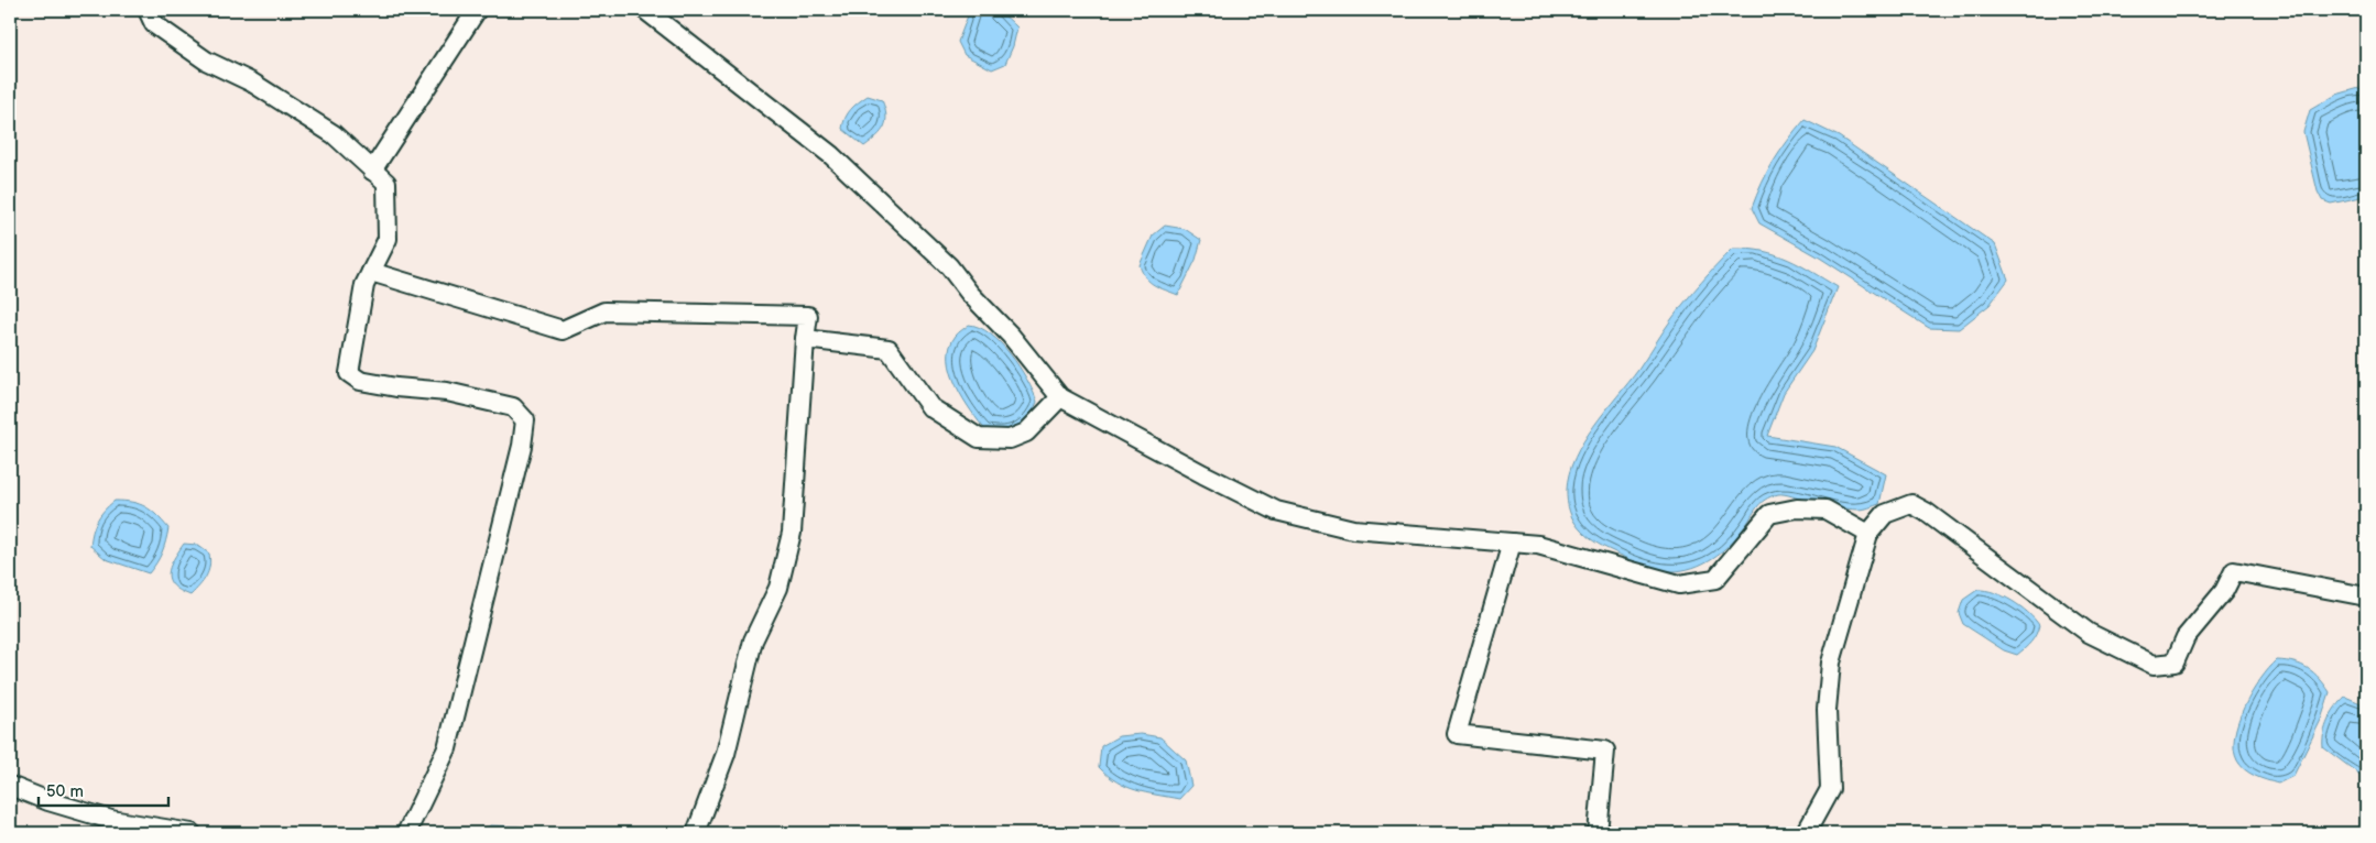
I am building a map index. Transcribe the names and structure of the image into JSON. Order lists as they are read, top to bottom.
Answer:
{
  "scale_bar": "50 m"
}
